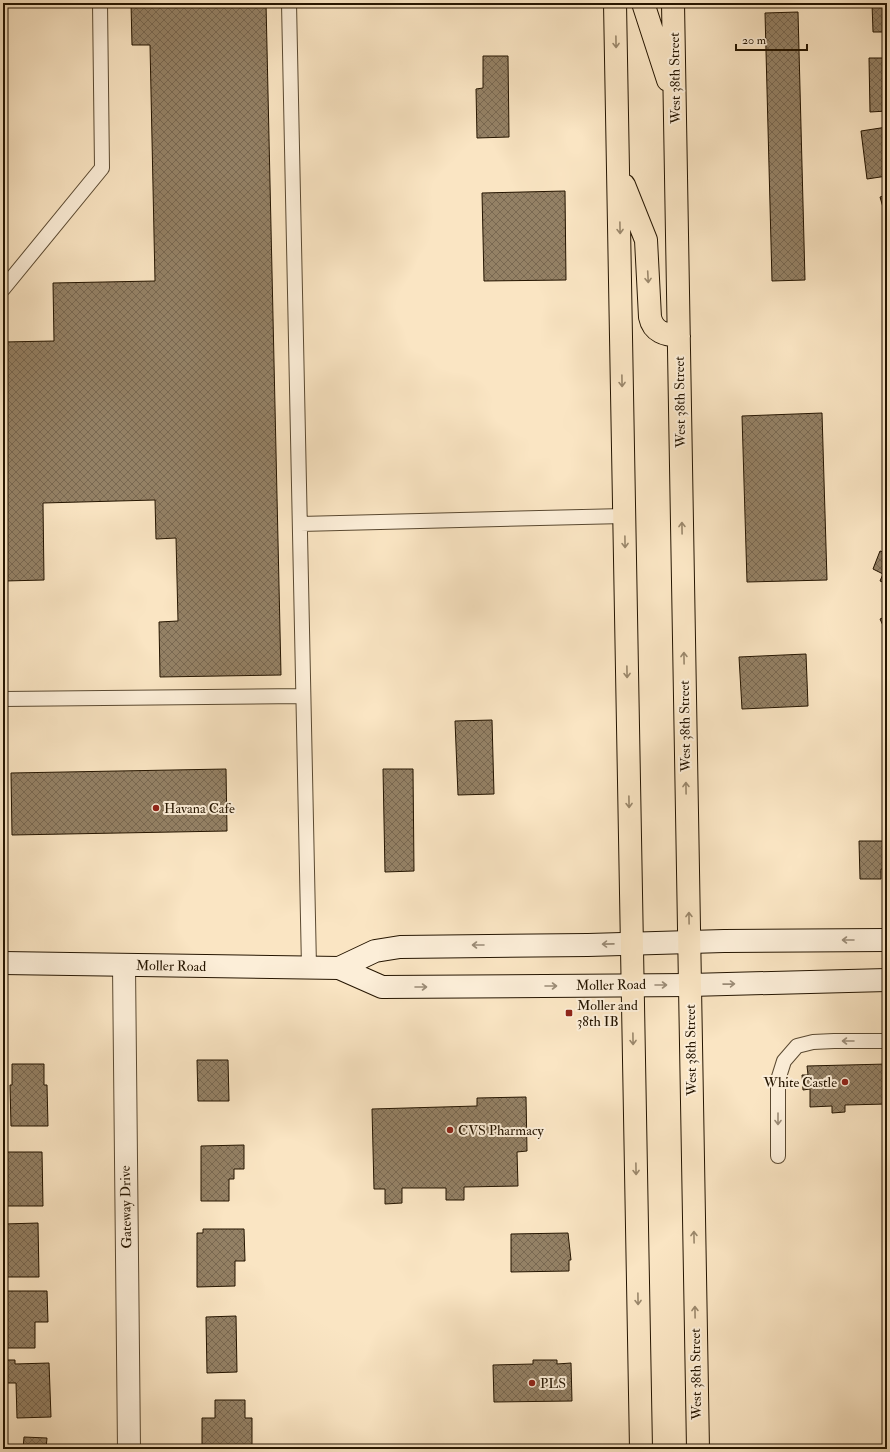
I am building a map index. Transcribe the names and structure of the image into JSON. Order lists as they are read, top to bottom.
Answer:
{
  "streets": {
    "main road": ["West 38th Street", "Moller Road", "Gateway Drive"]
  },
  "crossings": [
    ["West 38th Street", "Moller Road"],
    ["Moller Road", "Gateway Drive"]
  ],
  "places": {
    "other": [
      "Havana Cafe",
      "White Castle",
      "CVS Pharmacy",
      "PLS"
    ],
    "transit": ["Moller and 38th IB"]
  },
  "scale_bar": "20 m"
}
